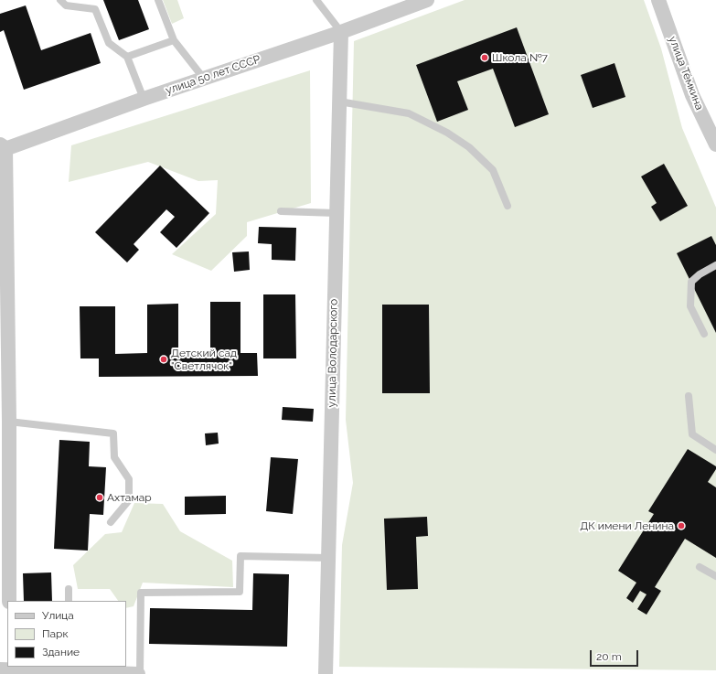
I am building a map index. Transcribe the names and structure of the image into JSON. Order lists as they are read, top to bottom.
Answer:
{
  "streets": {
    "street": ["улица Тёмкина", "улица 50 лет СССР", "улица Володарского"]
  },
  "crossings": [
    ["улица 50 лет СССР", "улица Володарского"]
  ],
  "places": [
    "Школа №7",
    "Детский сад \"Светлячок\"",
    "Ахтамар",
    "ДК имени Ленина"
  ],
  "legend": ["Улица", "Парк", "Здание"],
  "scale_bar": "20 m"
}
